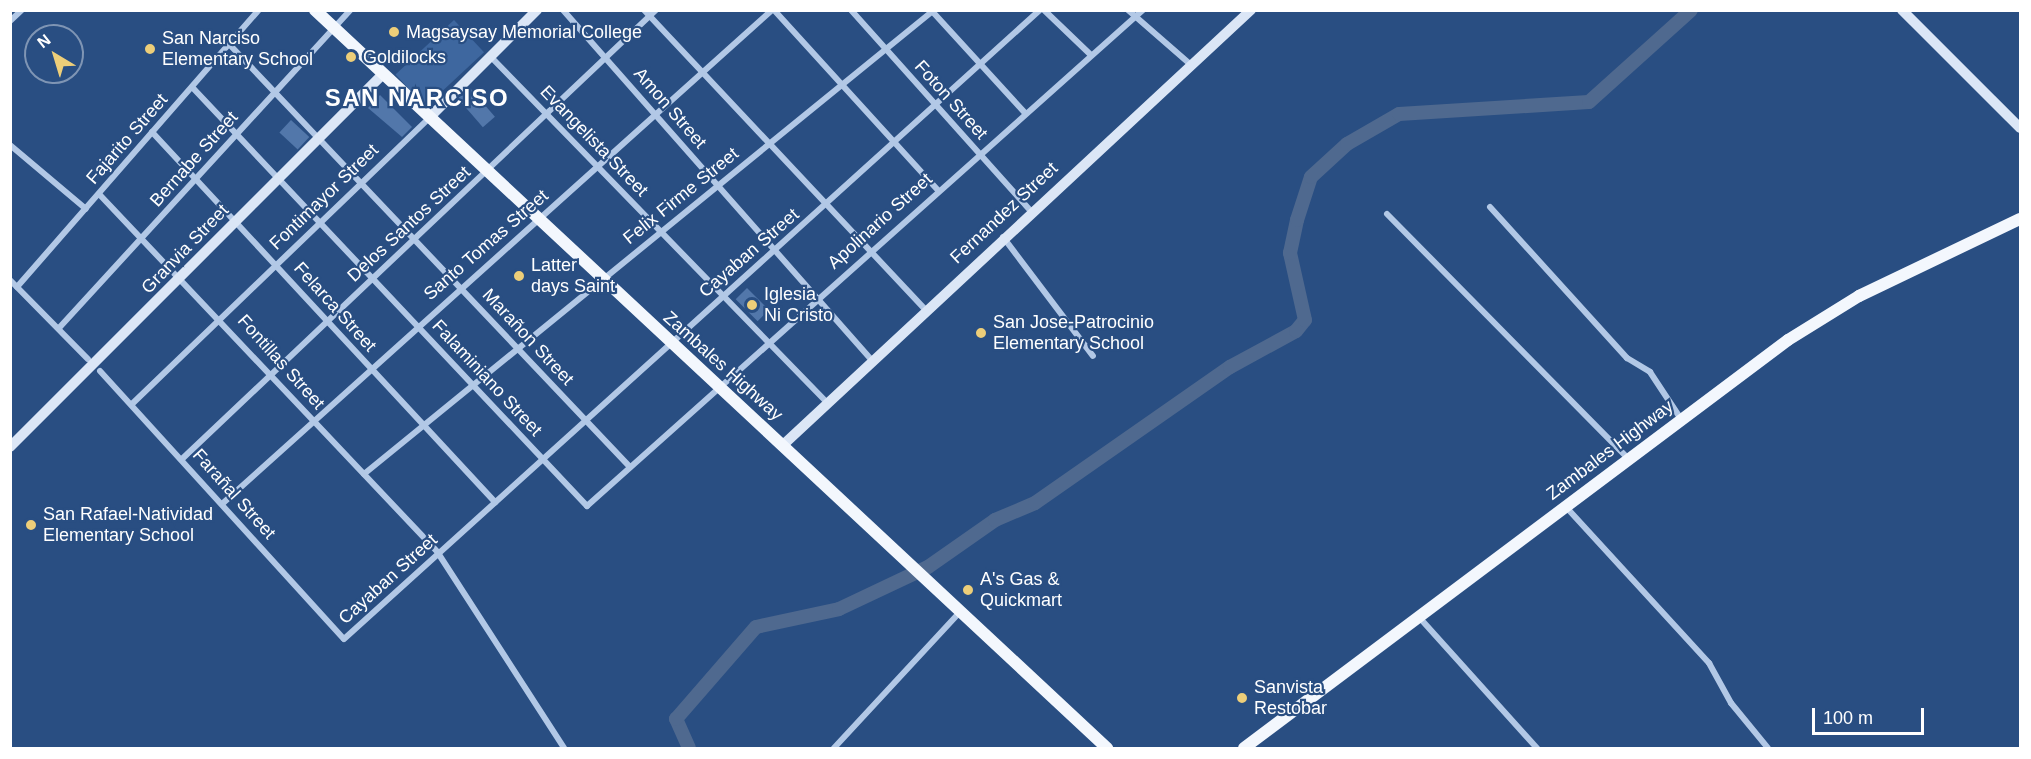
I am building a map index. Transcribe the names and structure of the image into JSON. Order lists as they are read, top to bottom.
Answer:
{
  "streets": {
    "main road": ["Zambales Highway"],
    "street": [
      "Foton Street",
      "Amon Street",
      "Fajarito Street",
      "Evangelista Street",
      "Bernabe Street",
      "Felix Firme Street",
      "Fontimayor Street",
      "Fernandez Street",
      "Apolinario Street",
      "Delos Santos Street",
      "Santo Tomas Street",
      "Granvia Street",
      "Cayaban Street",
      "Felarca Street",
      "Marañon Street",
      "Fontillas Street",
      "Falaminiano Street",
      "Farañal Street"
    ]
  },
  "crossings": [
    ["Foton Street", "Felix Firme Street"],
    ["Foton Street", "Fernandez Street"],
    ["Foton Street", "Apolinario Street"],
    ["Foton Street", "Cayaban Street"],
    ["Amon Street", "Felix Firme Street"],
    ["Amon Street", "Fernandez Street"],
    ["Amon Street", "Apolinario Street"],
    ["Amon Street", "Delos Santos Street"],
    ["Amon Street", "Santo Tomas Street"],
    ["Amon Street", "Cayaban Street"],
    ["Fajarito Street", "Felarca Street"],
    ["Fajarito Street", "Marañon Street"],
    ["Fajarito Street", "Fontillas Street"],
    ["Fajarito Street", "Falaminiano Street"],
    ["Evangelista Street", "Felix Firme Street"],
    ["Evangelista Street", "Fontimayor Street"],
    ["Evangelista Street", "Fernandez Street"],
    ["Evangelista Street", "Apolinario Street"],
    ["Evangelista Street", "Delos Santos Street"],
    ["Evangelista Street", "Santo Tomas Street"],
    ["Evangelista Street", "Cayaban Street"],
    ["Bernabe Street", "Felarca Street"],
    ["Bernabe Street", "Marañon Street"],
    ["Bernabe Street", "Fontillas Street"],
    ["Bernabe Street", "Zambales Highway"],
    ["Bernabe Street", "Falaminiano Street"],
    ["Felix Firme Street", "Felarca Street"],
    ["Felix Firme Street", "Marañon Street"],
    ["Felix Firme Street", "Fontillas Street"],
    ["Felix Firme Street", "Zambales Highway"],
    ["Felix Firme Street", "Falaminiano Street"],
    ["Fontimayor Street", "Felarca Street"],
    ["Fontimayor Street", "Marañon Street"],
    ["Fontimayor Street", "Fontillas Street"],
    ["Fontimayor Street", "Zambales Highway"],
    ["Fontimayor Street", "Falaminiano Street"],
    ["Fontimayor Street", "Farañal Street"],
    ["Fernandez Street", "Zambales Highway"],
    ["Apolinario Street", "Marañon Street"],
    ["Apolinario Street", "Zambales Highway"],
    ["Apolinario Street", "Falaminiano Street"],
    ["Delos Santos Street", "Felarca Street"],
    ["Delos Santos Street", "Marañon Street"],
    ["Delos Santos Street", "Fontillas Street"],
    ["Delos Santos Street", "Zambales Highway"],
    ["Delos Santos Street", "Falaminiano Street"],
    ["Delos Santos Street", "Farañal Street"],
    ["Santo Tomas Street", "Felarca Street"],
    ["Santo Tomas Street", "Marañon Street"],
    ["Santo Tomas Street", "Fontillas Street"],
    ["Santo Tomas Street", "Zambales Highway"],
    ["Santo Tomas Street", "Falaminiano Street"],
    ["Santo Tomas Street", "Farañal Street"],
    ["Granvia Street", "Felarca Street"],
    ["Granvia Street", "Marañon Street"],
    ["Granvia Street", "Fontillas Street"],
    ["Granvia Street", "Zambales Highway"],
    ["Granvia Street", "Falaminiano Street"],
    ["Cayaban Street", "Felarca Street"],
    ["Cayaban Street", "Marañon Street"],
    ["Cayaban Street", "Fontillas Street"],
    ["Cayaban Street", "Zambales Highway"],
    ["Cayaban Street", "Falaminiano Street"],
    ["Cayaban Street", "Farañal Street"]
  ],
  "districts": ["SAN NARCISO"],
  "places": [
    "Magsaysay Memorial College",
    "San Narciso Elementary School",
    "Goldilocks",
    "Latter days Saint",
    "Iglesia Ni Cristo",
    "San Jose-Patrocinio Elementary School",
    "San Rafael-Natividad Elementary School",
    "A's Gas & Quickmart",
    "Sanvista Restobar"
  ],
  "scale_bar": "100 m",
  "north": "top left"
}
